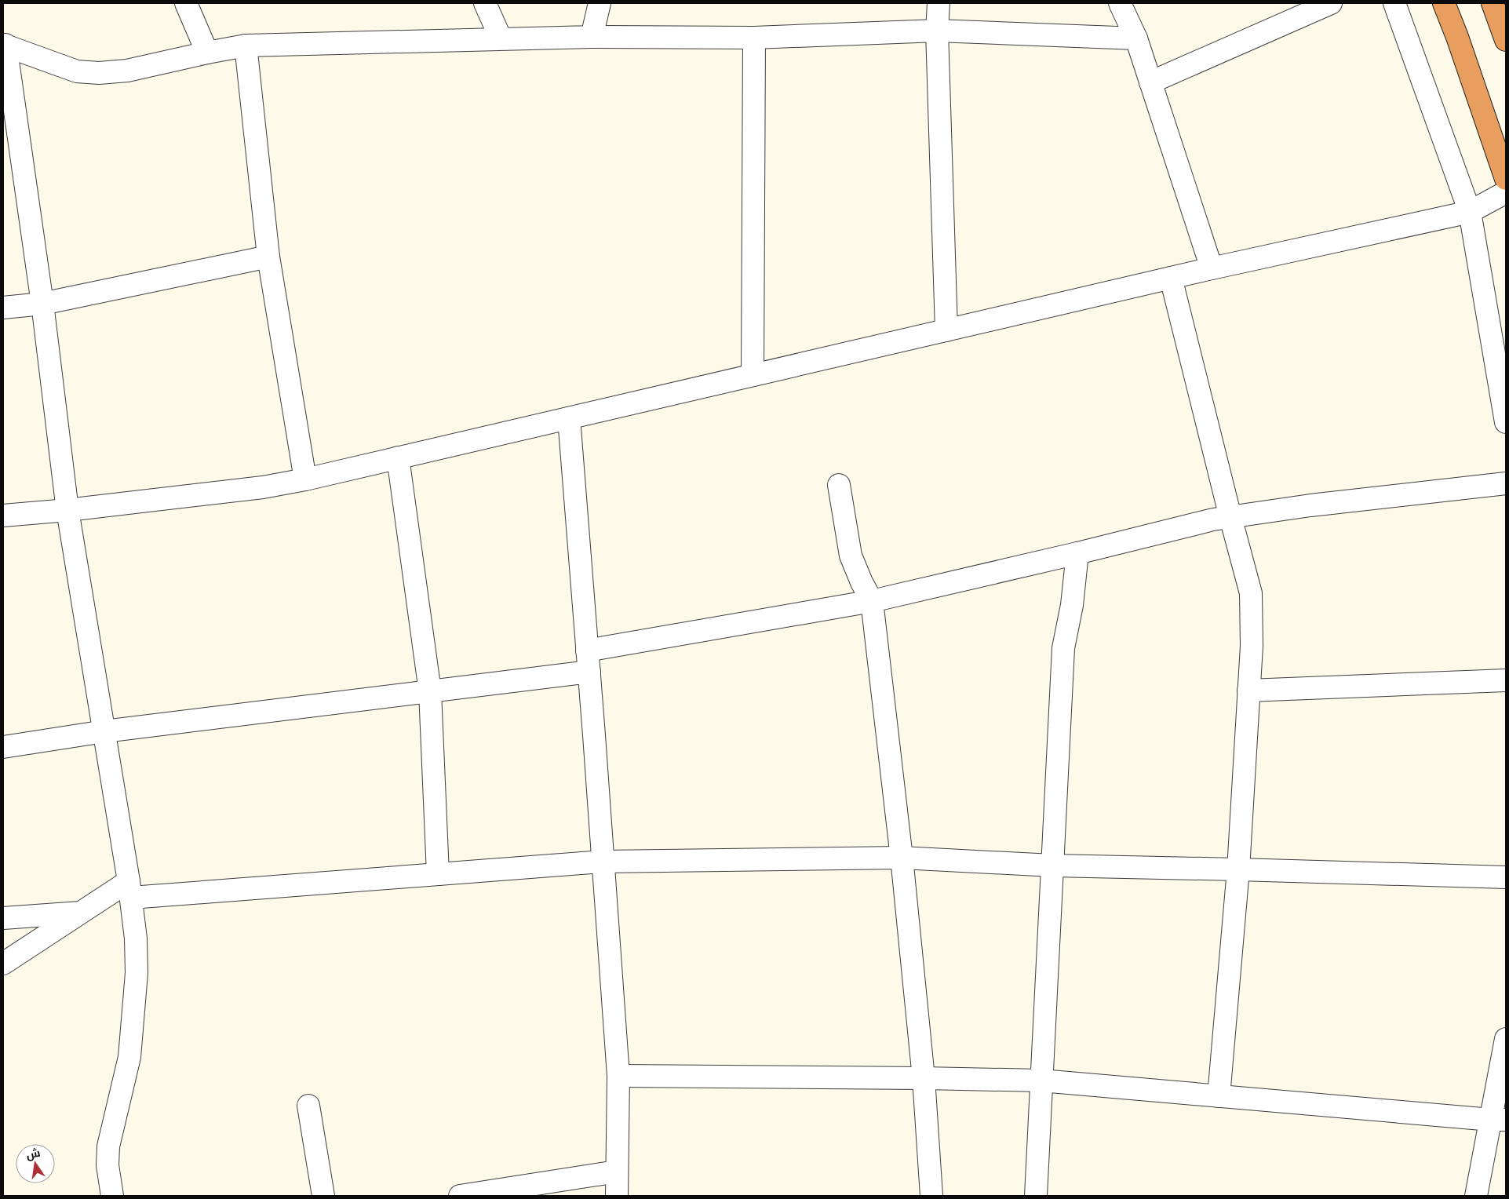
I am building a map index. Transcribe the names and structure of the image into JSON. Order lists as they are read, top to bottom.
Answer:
{
  "north": "top"
}
